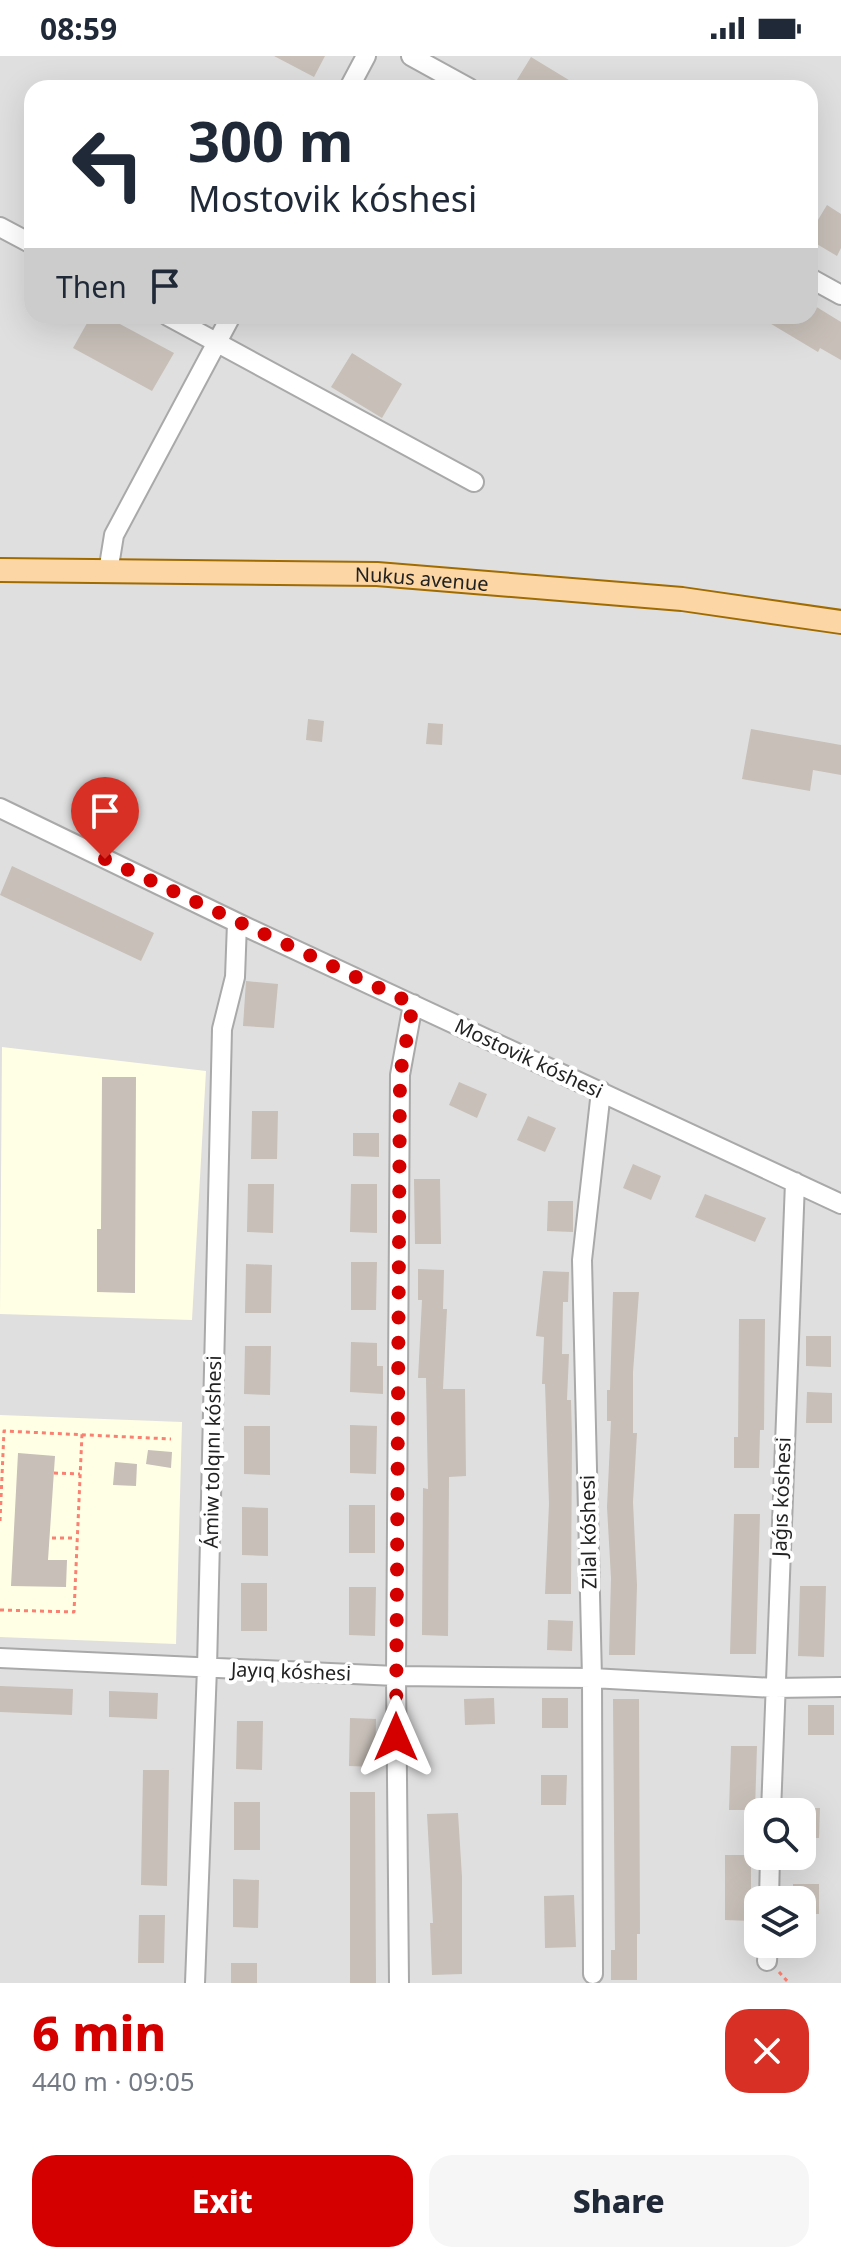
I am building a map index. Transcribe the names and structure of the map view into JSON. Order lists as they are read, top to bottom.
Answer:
{
  "streets": {
    "main road": ["Nukus avenue"],
    "street": [
      "Mostovik kóshesi",
      "Ámiw tolqını kóshesi",
      "Jaǵıs kóshesi",
      "Zilal kóshesi",
      "Jayıq kóshesi"
    ]
  },
  "crossings": [
    ["Mostovik kóshesi", "Ámiw tolqını kóshesi"],
    ["Mostovik kóshesi", "Jaǵıs kóshesi"],
    ["Mostovik kóshesi", "Zilal kóshesi"],
    ["Ámiw tolqını kóshesi", "Jayıq kóshesi"],
    ["Jaǵıs kóshesi", "Jayıq kóshesi"],
    ["Zilal kóshesi", "Jayıq kóshesi"]
  ],
  "page": {
    "status": "08:59",
    "turn": ["300 m", "Mostovik kóshesi"],
    "then": "Then",
    "heading": ["6 min", "440 m · 09:05"],
    "buttons": ["Exit", "Share"]
  }
}
